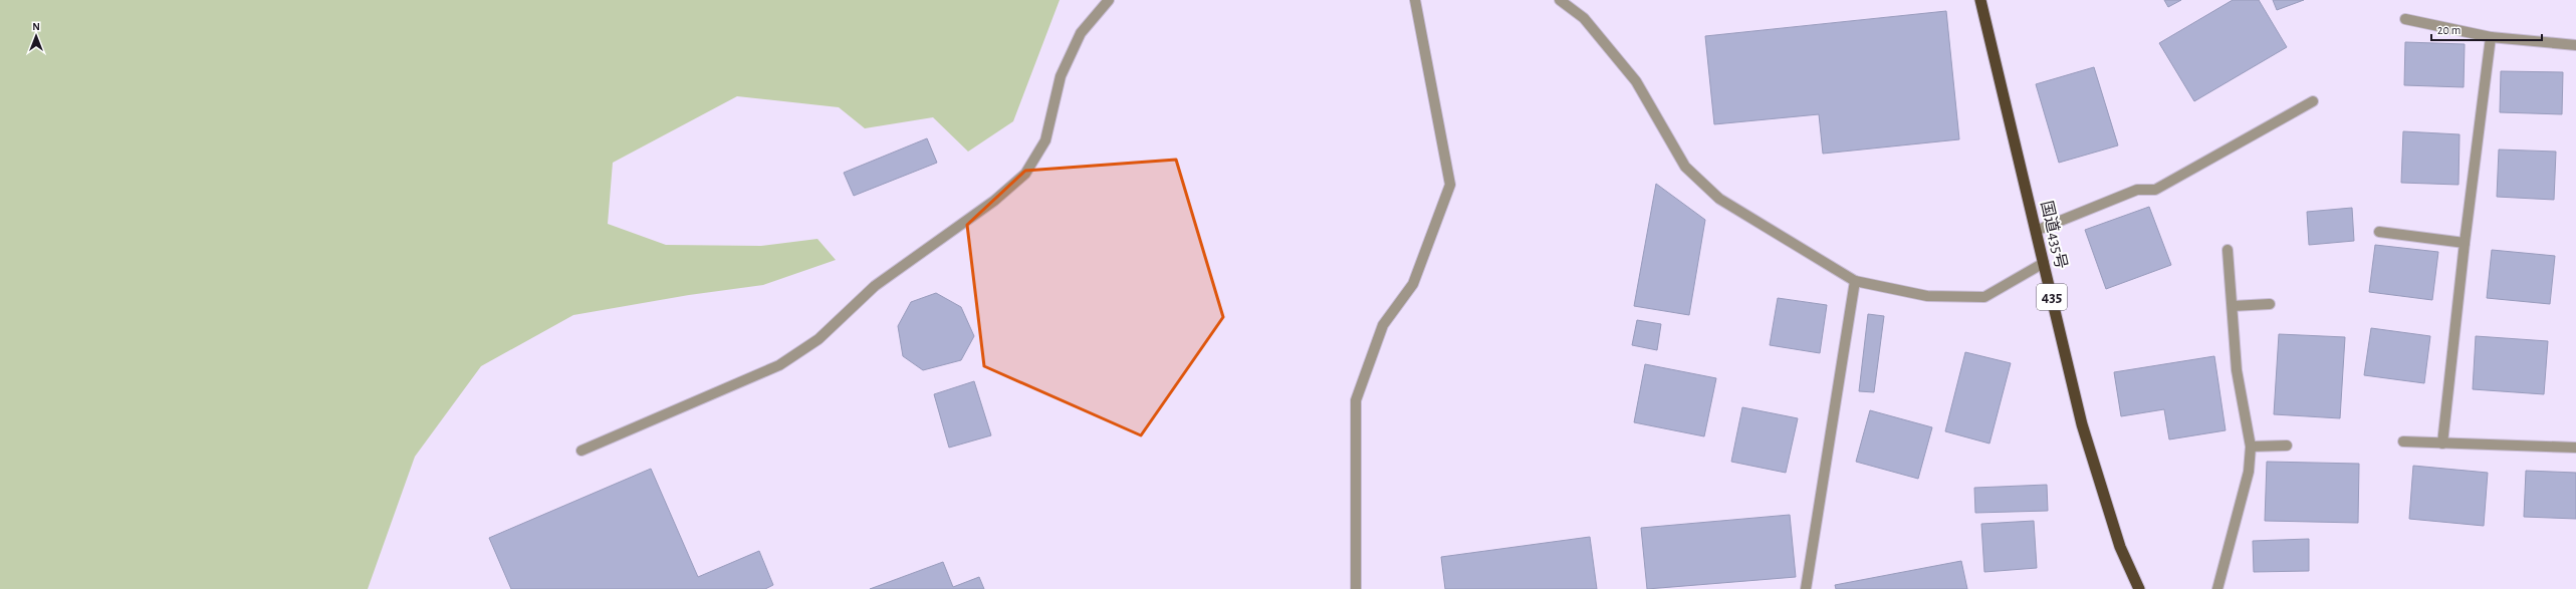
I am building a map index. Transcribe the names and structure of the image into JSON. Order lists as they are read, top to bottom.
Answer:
{
  "streets": {
    "highway": ["国道435号", "435"]
  },
  "scale_bar": "20 m",
  "north": "top"
}
